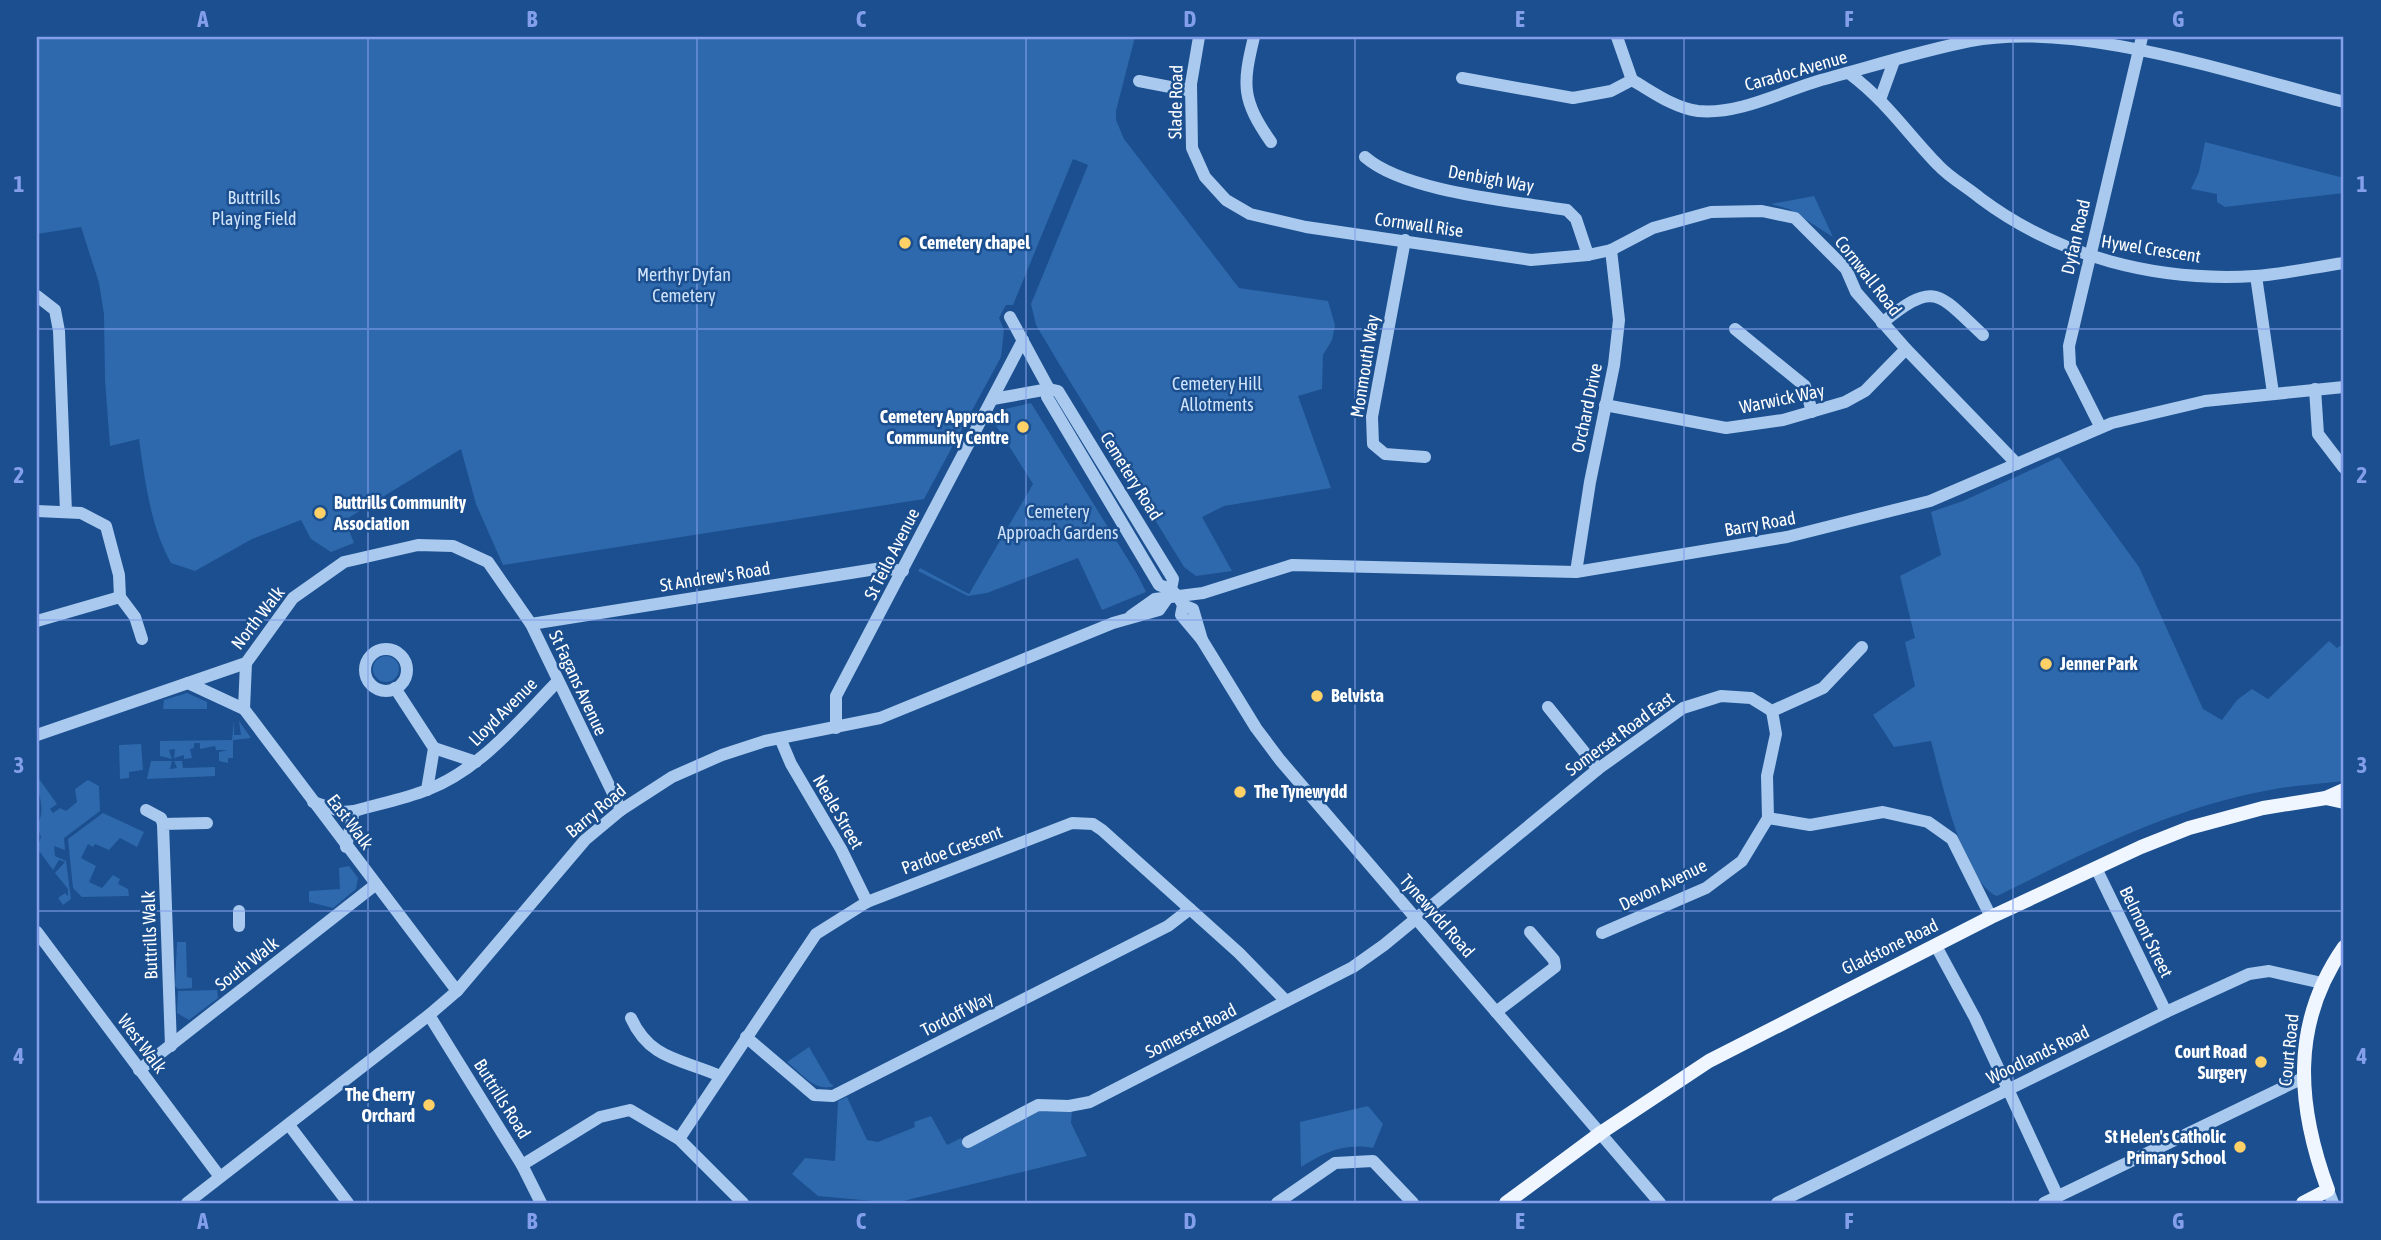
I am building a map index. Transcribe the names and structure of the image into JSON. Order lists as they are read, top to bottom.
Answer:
{
  "streets": {
    "main road": ["Gladstone Road", "Court Road"],
    "street": [
      "Caradoc Avenue",
      "Slade Road",
      "Denbigh Way",
      "Cornwall Rise",
      "Dyfan Road",
      "Hywel Crescent",
      "Cornwall Road",
      "Monmouth Way",
      "Warwick Way",
      "Orchard Drive",
      "Cemetery Road",
      "Barry Road",
      "St Teilo Avenue",
      "St Andrew's Road",
      "North Walk",
      "St Fagans Avenue",
      "Lloyd Avenue",
      "Somerset Road East",
      "Neale Street",
      "East Walk",
      "Pardoe Crescent",
      "Devon Avenue",
      "Tynewydd Road",
      "Belmont Street",
      "Buttrills Walk",
      "South Walk",
      "Tordoff Way",
      "Somerset Road",
      "West Walk",
      "Woodlands Road",
      "Buttrills Road"
    ]
  },
  "crossings": [
    ["Caradoc Avenue", "Dyfan Road"],
    ["Caradoc Avenue", "Hywel Crescent"],
    ["Slade Road", "Cornwall Rise"],
    ["Denbigh Way", "Cornwall Rise"],
    ["Cornwall Rise", "Cornwall Road"],
    ["Cornwall Rise", "Monmouth Way"],
    ["Cornwall Rise", "Orchard Drive"],
    ["Dyfan Road", "Hywel Crescent"],
    ["Dyfan Road", "Barry Road"],
    ["Cornwall Road", "Warwick Way"],
    ["Cornwall Road", "Orchard Drive"],
    ["Cornwall Road", "Barry Road"],
    ["Warwick Way", "Orchard Drive"],
    ["Orchard Drive", "Barry Road"],
    ["Cemetery Road", "Barry Road"],
    ["Cemetery Road", "St Teilo Avenue"],
    ["Cemetery Road", "Tynewydd Road"],
    ["Barry Road", "St Teilo Avenue"],
    ["Barry Road", "St Fagans Avenue"],
    ["Barry Road", "Neale Street"],
    ["Barry Road", "East Walk"],
    ["Barry Road", "Tynewydd Road"],
    ["Barry Road", "West Walk"],
    ["Barry Road", "Buttrills Road"],
    ["St Teilo Avenue", "St Andrew's Road"],
    ["St Andrew's Road", "St Fagans Avenue"],
    ["North Walk", "St Fagans Avenue"],
    ["St Fagans Avenue", "Lloyd Avenue"],
    ["Lloyd Avenue", "East Walk"],
    ["Somerset Road East", "Tynewydd Road"],
    ["Somerset Road East", "Somerset Road"],
    ["Neale Street", "Pardoe Crescent"],
    ["East Walk", "South Walk"],
    ["Pardoe Crescent", "Tordoff Way"],
    ["Pardoe Crescent", "Somerset Road"],
    ["Tynewydd Road", "Gladstone Road"],
    ["Tynewydd Road", "Somerset Road"],
    ["Belmont Street", "Gladstone Road"],
    ["Belmont Street", "Woodlands Road"],
    ["Buttrills Walk", "South Walk"],
    ["South Walk", "West Walk"],
    ["Court Road", "Woodlands Road"]
  ],
  "parks": [
    "Buttrills Playing Field",
    "Merthyr Dyfan Cemetery",
    "Cemetery Hill Allotments",
    "Cemetery Approach Gardens"
  ],
  "places": [
    "Cemetery chapel",
    "Cemetery Approach Community Centre",
    "Buttrills Community Association",
    "Jenner Park",
    "Belvista",
    "The Tynewydd",
    "Court Road Surgery",
    "The Cherry Orchard",
    "St Helen's Catholic Primary School"
  ],
  "grid": {
    "columns": [
      "A",
      "B",
      "C",
      "D",
      "E",
      "F",
      "G"
    ],
    "rows": [
      "1",
      "2",
      "3",
      "4"
    ]
  }
}
